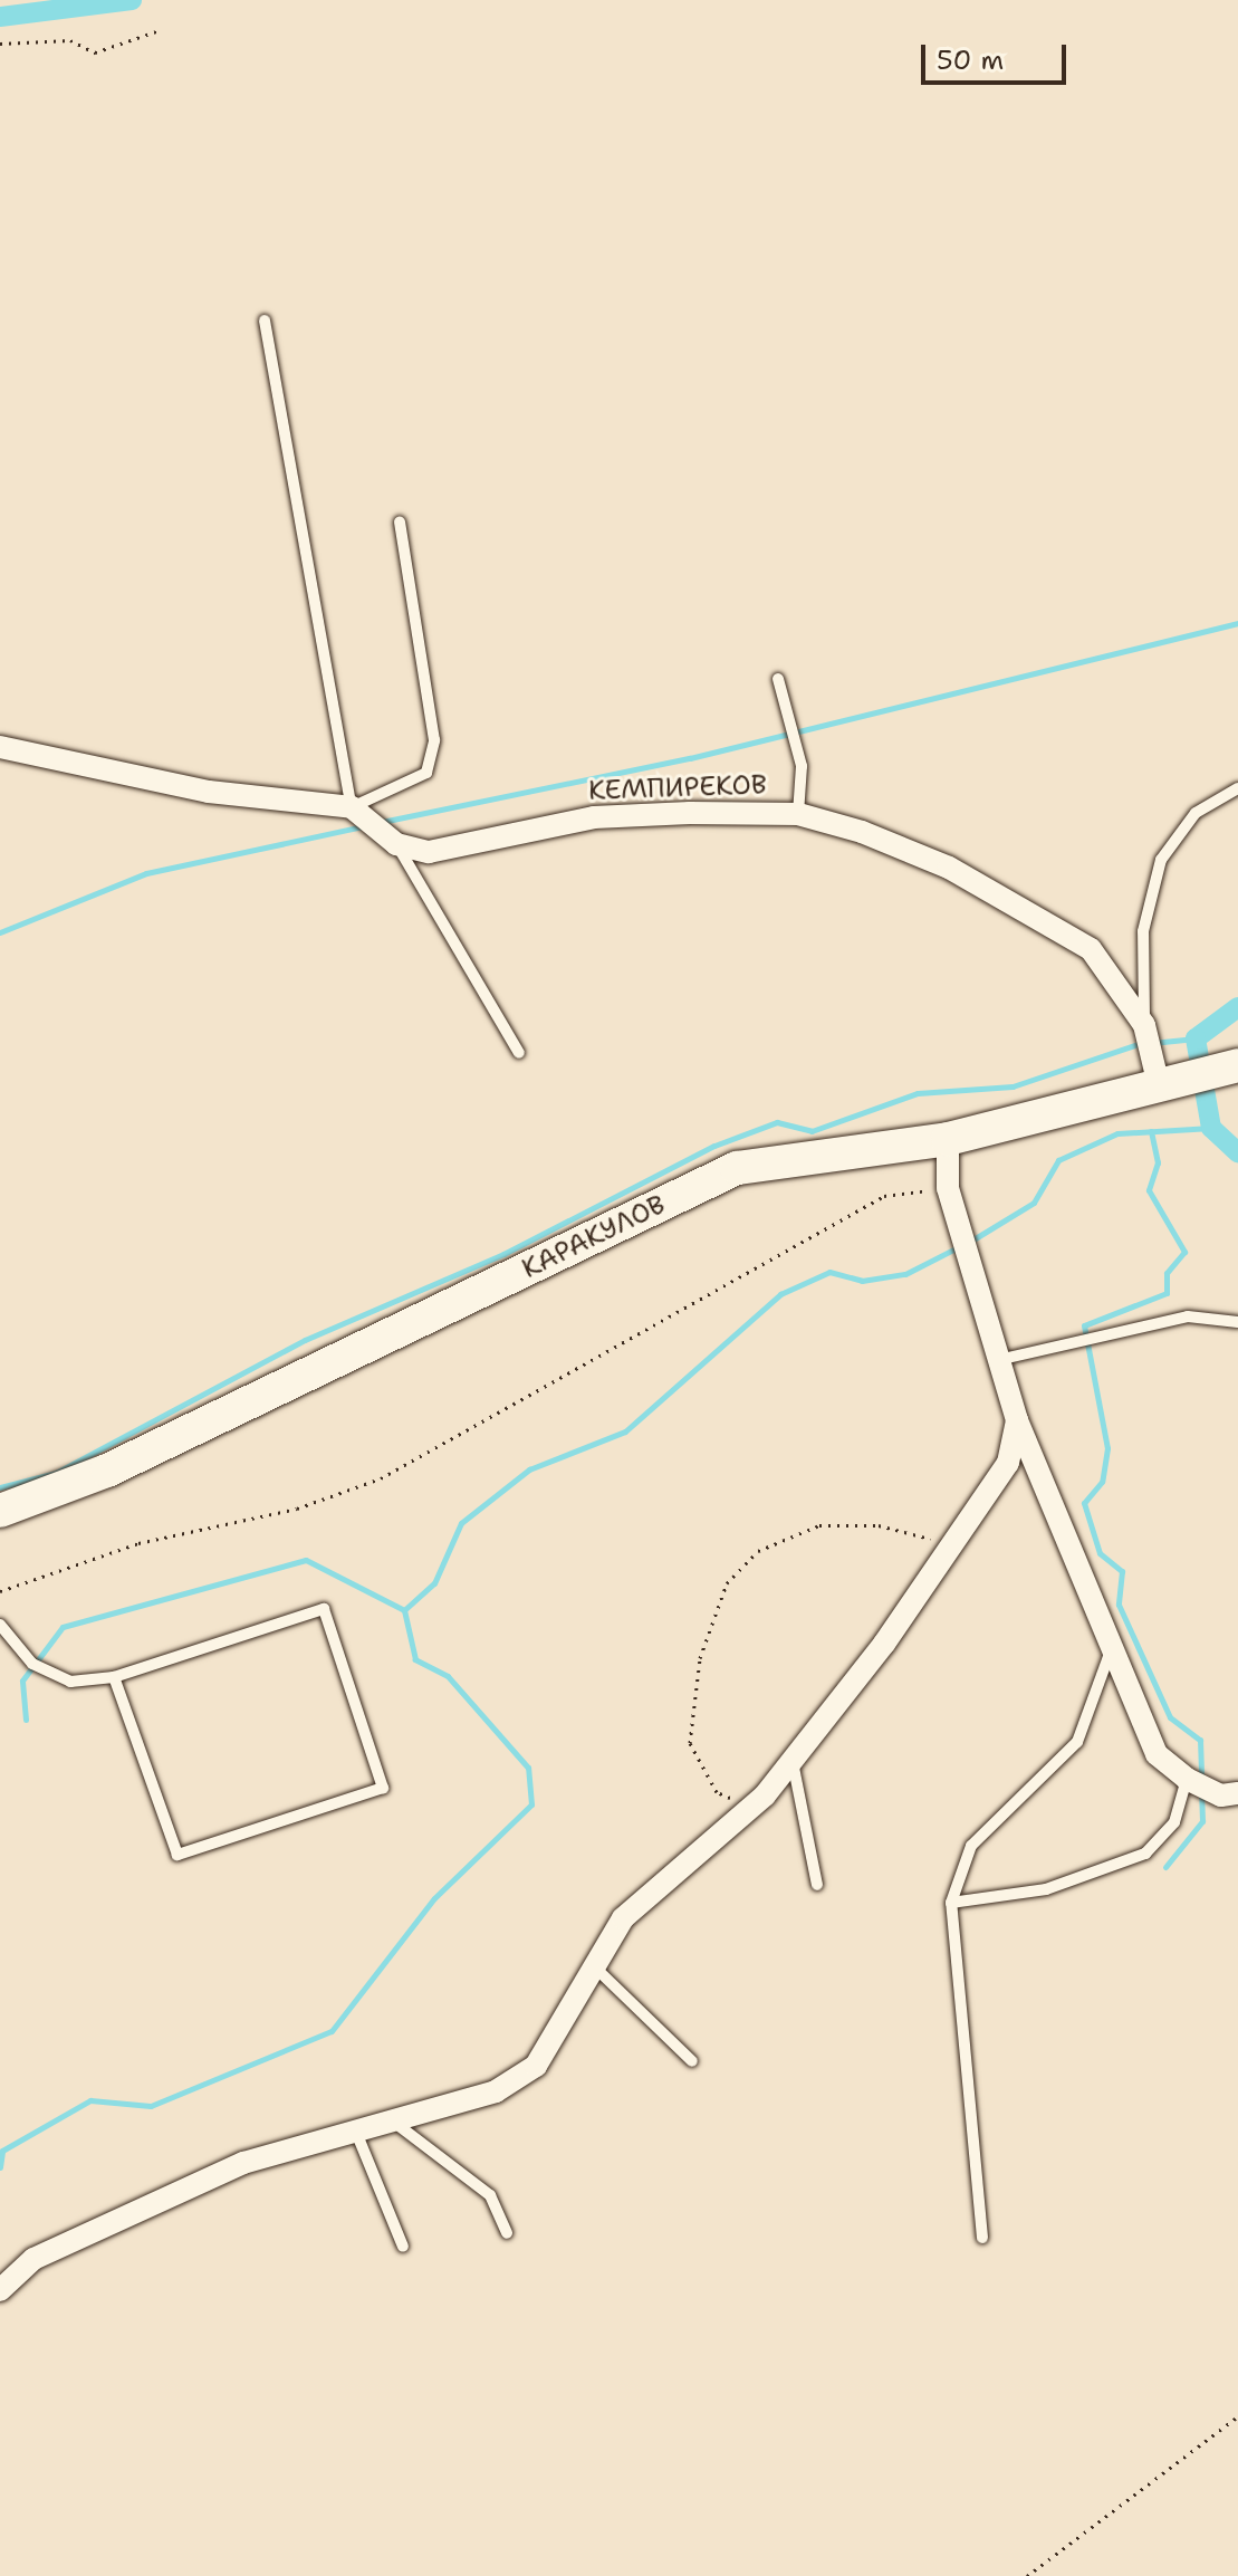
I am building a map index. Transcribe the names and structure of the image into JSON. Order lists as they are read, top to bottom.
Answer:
{
  "streets": {
    "main road": ["КАРАКУЛОВ"],
    "street": ["КЕМПИРЕКОВ"]
  },
  "crossings": [
    ["КЕМПИРЕКОВ", "КАРАКУЛОВ"]
  ],
  "scale_bar": "50 m"
}
